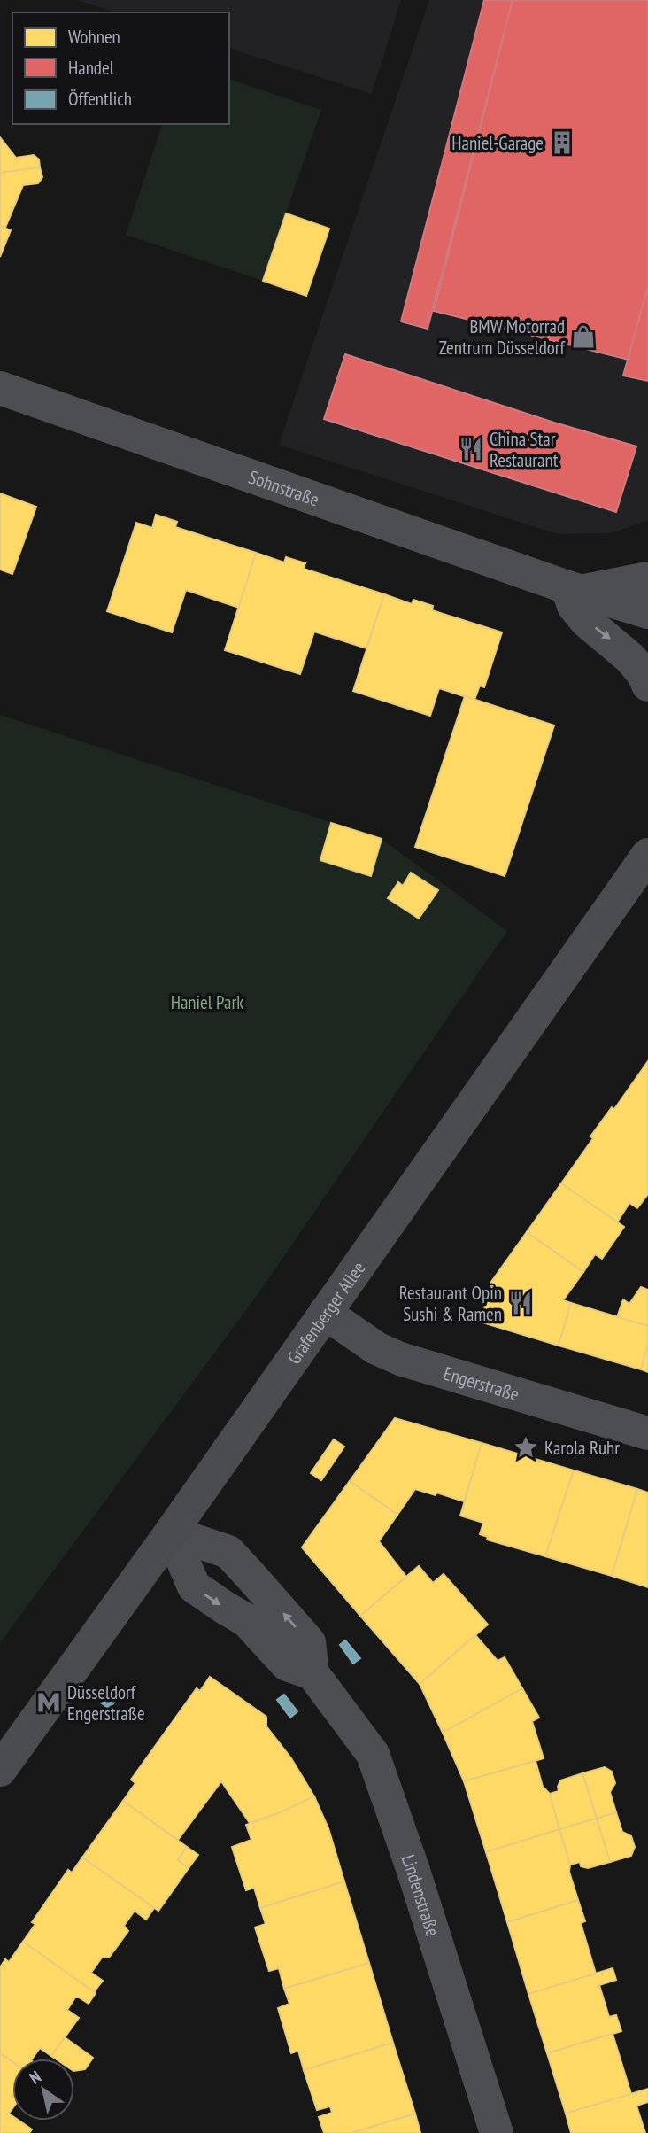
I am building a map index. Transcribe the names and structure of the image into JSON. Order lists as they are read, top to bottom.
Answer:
{
  "streets": {
    "main road": ["Grafenberger Allee"],
    "street": ["Sohnstraße", "Engerstraße", "Lindenstraße"]
  },
  "crossings": [
    ["Grafenberger Allee", "Engerstraße"]
  ],
  "parks": ["Haniel Park"],
  "places": {
    "building": ["Haniel-Garage"],
    "shop": ["BMW Motorrad Zentrum Düsseldorf"],
    "restaurant": ["China Star Restaurant", "Restaurant Opin Sushi & Ramen"],
    "place": ["Karola Ruhr"],
    "metro station": ["Düsseldorf Engerstraße"]
  },
  "legend": ["Wohnen", "Handel", "Öffentlich"],
  "north": "top left"
}
